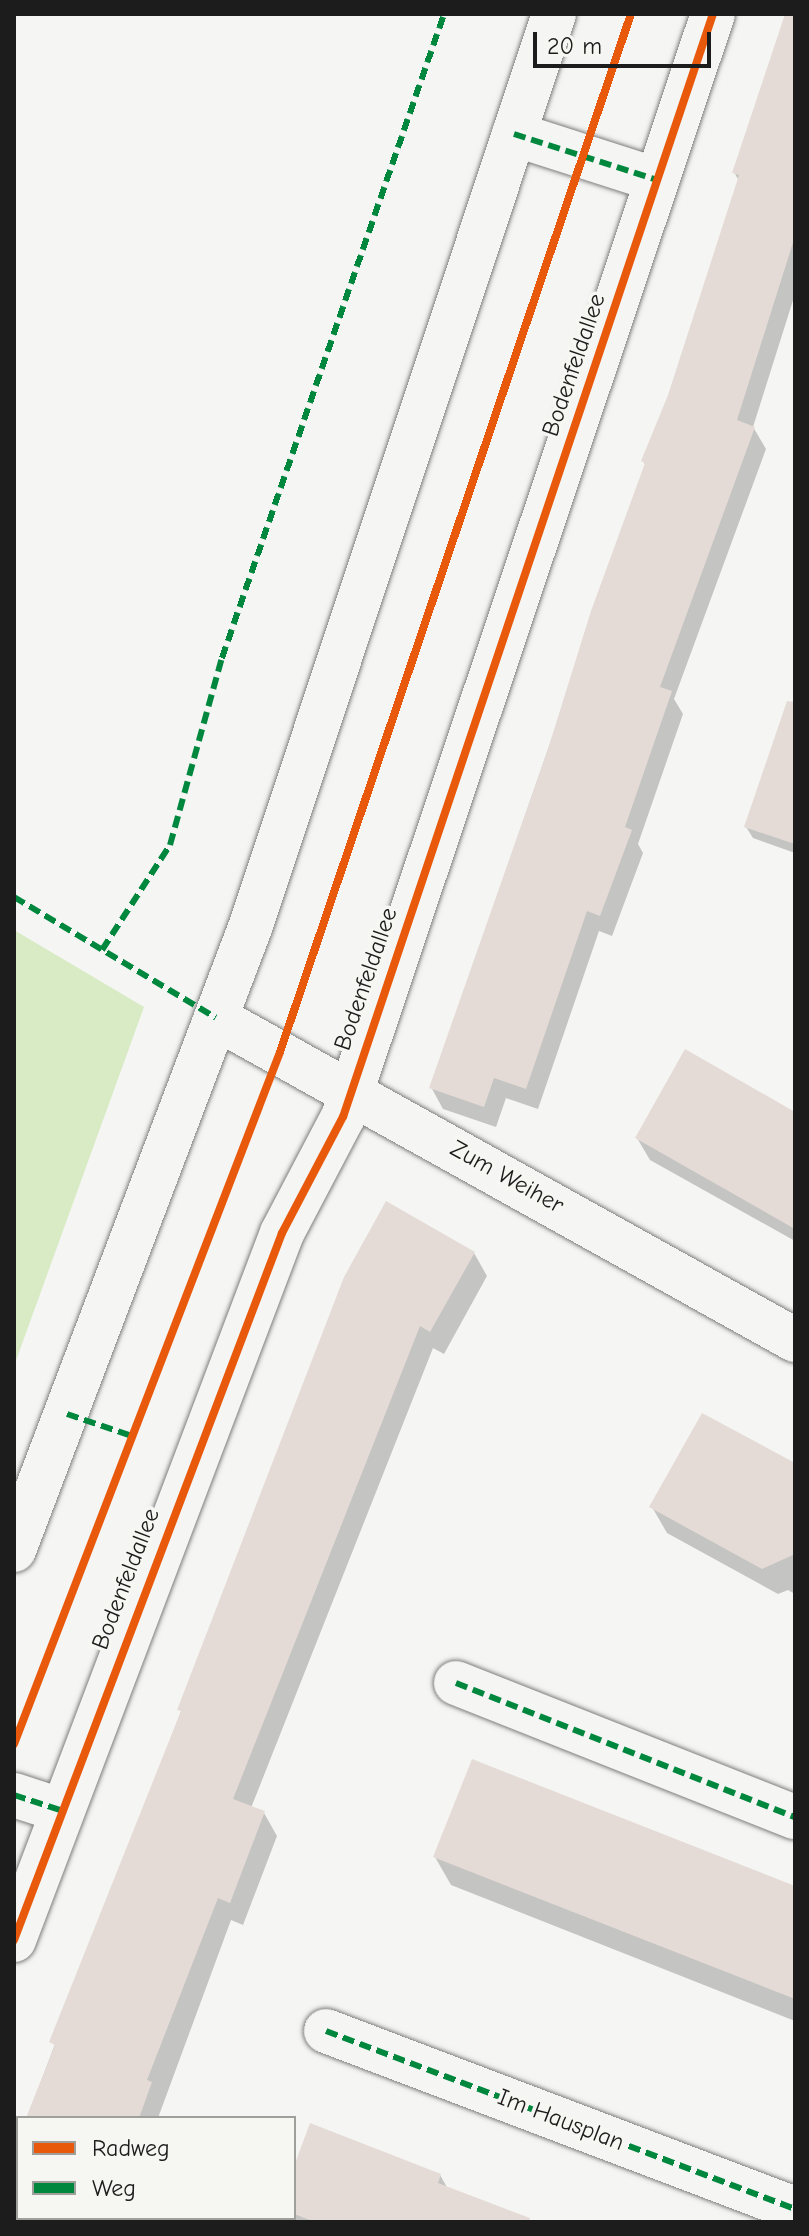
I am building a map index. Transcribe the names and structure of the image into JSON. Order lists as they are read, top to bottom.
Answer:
{
  "streets": {
    "street": ["Bodenfeldallee", "Zum Weiher", "Im Hausplan"]
  },
  "crossings": [
    ["Bodenfeldallee", "Zum Weiher"]
  ],
  "legend": ["Radweg", "Weg"],
  "scale_bar": "20 m"
}
